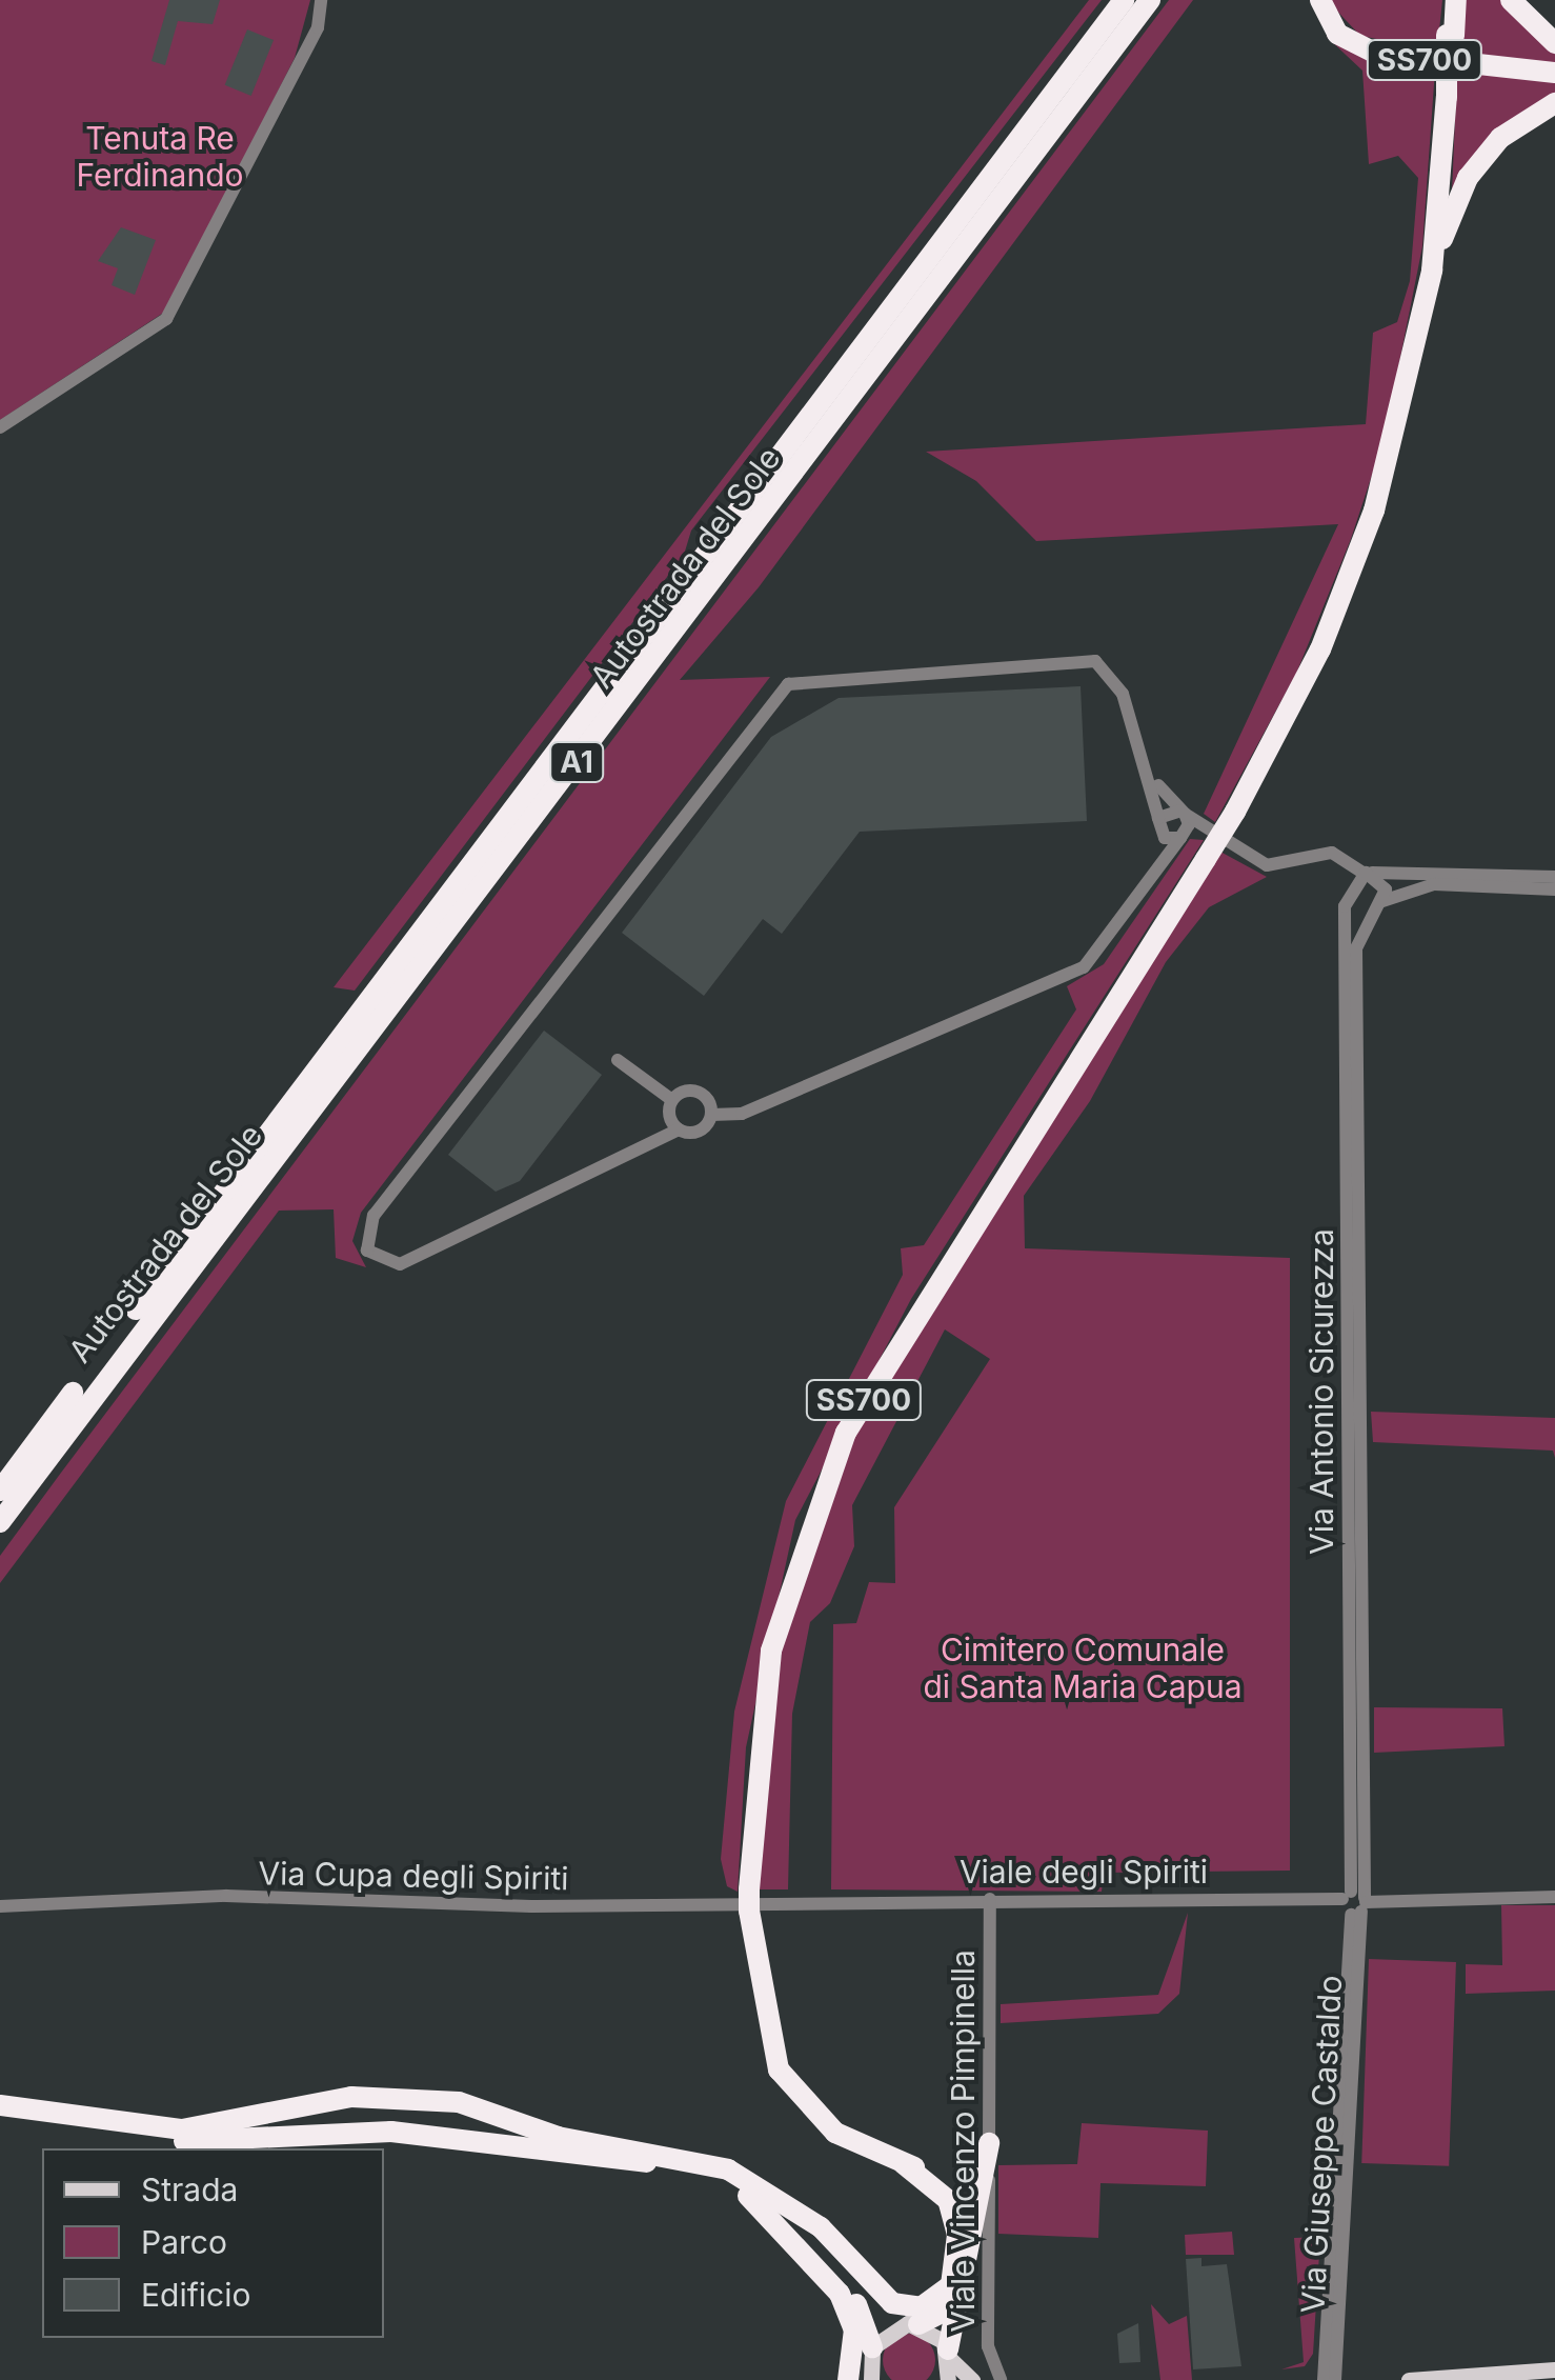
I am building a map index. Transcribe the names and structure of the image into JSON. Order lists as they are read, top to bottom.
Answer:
{
  "streets": {
    "highway": ["SS700", "Autostrada del Sole", "A1"],
    "street": [
      "Via Antonio Sicurezza",
      "Viale degli Spiriti",
      "Via Cupa degli Spiriti",
      "Viale Vincenzo Pimpinella",
      "Via Giuseppe Castaldo"
    ]
  },
  "crossings": [
    ["Via Antonio Sicurezza", "Viale degli Spiriti"],
    ["Via Antonio Sicurezza", "Via Giuseppe Castaldo"],
    ["Viale degli Spiriti", "Via Cupa degli Spiriti"],
    ["Viale degli Spiriti", "Viale Vincenzo Pimpinella"],
    ["Viale degli Spiriti", "Via Giuseppe Castaldo"]
  ],
  "parks": ["Tenuta Re Ferdinando", "Cimitero Comunale di Santa Maria Capua"],
  "legend": ["Strada", "Parco", "Edificio"]
}
